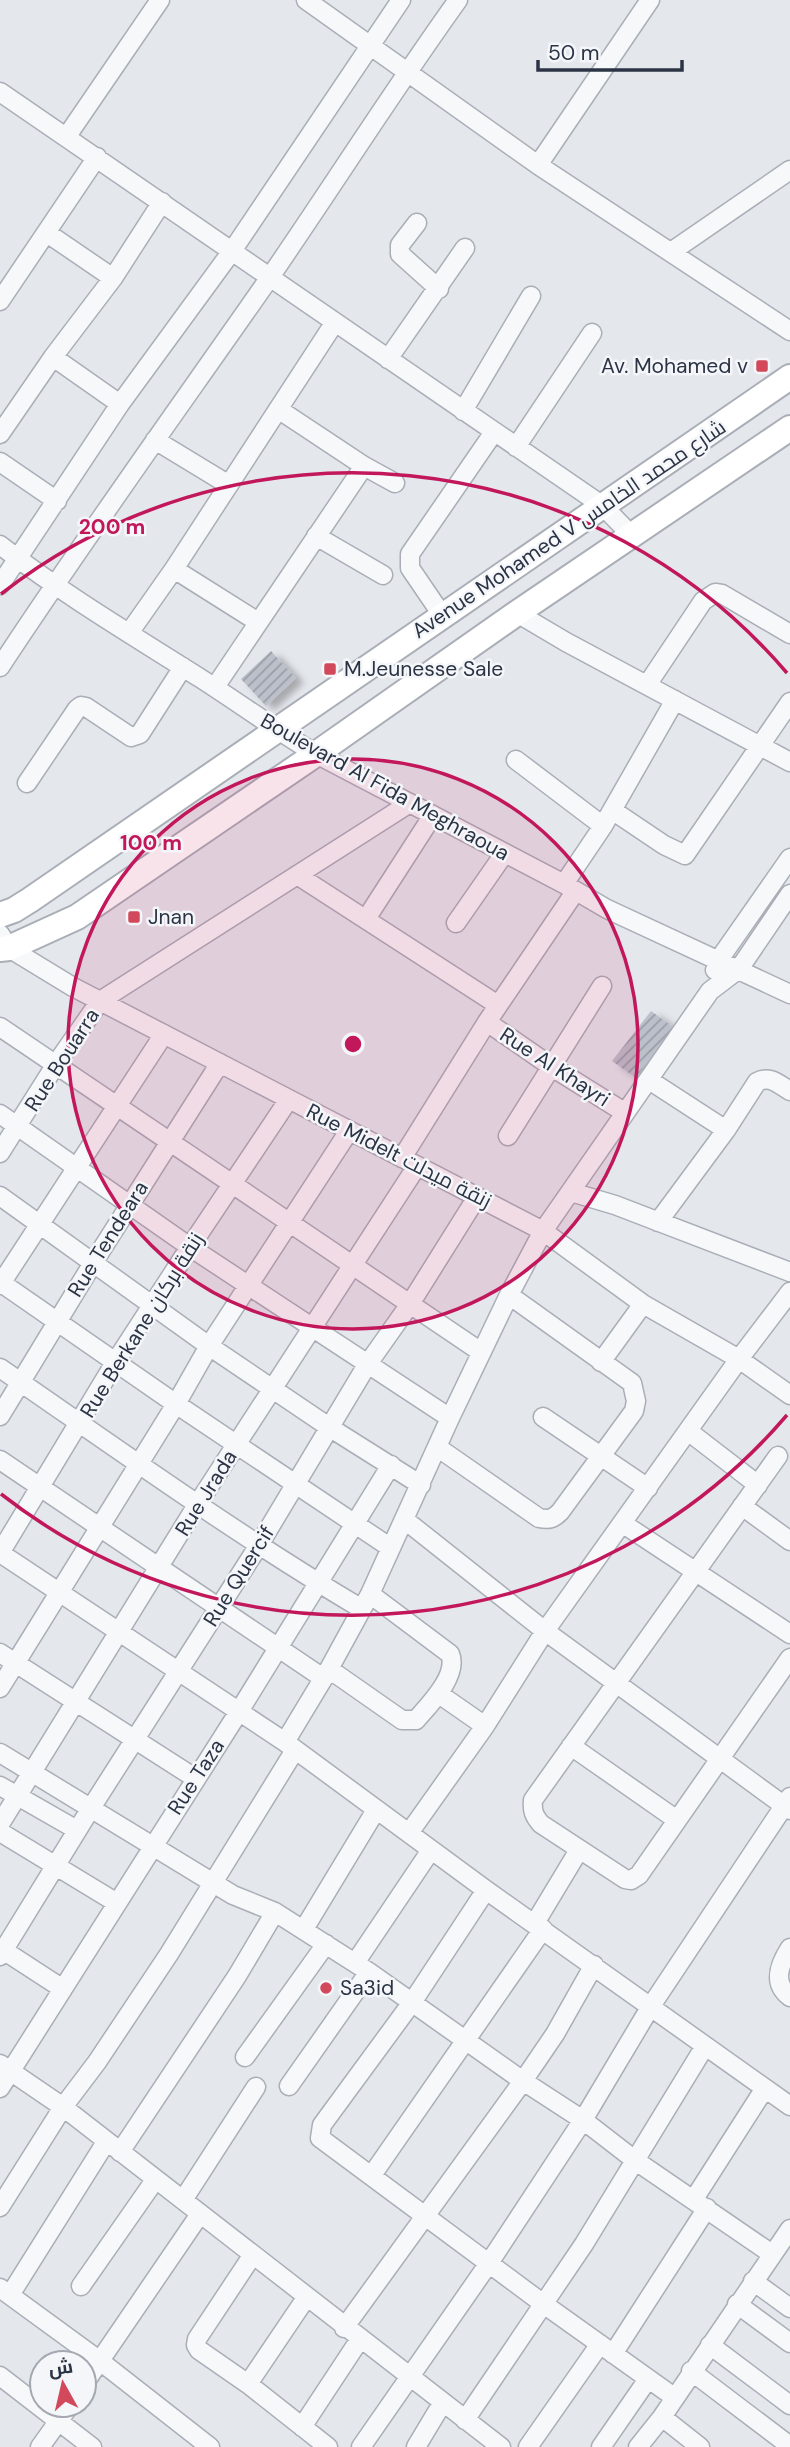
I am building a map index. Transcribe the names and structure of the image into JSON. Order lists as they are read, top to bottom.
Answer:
{
  "streets": {
    "street": [
      "Avenue Mohamed V شارع محمد الخامس",
      "Boulevard Al Fida Meghraoua",
      "Rue Bouarra",
      "Rue Al Khayri",
      "Rue Midelt زنقة ميدلت",
      "Rue Tendeara",
      "Rue Berkane زنقة بركان",
      "Rue Jrada",
      "Rue Quercif",
      "Rue Taza"
    ]
  },
  "crossings": [
    ["Avenue Mohamed V شارع محمد الخامس", "Boulevard Al Fida Meghraoua"],
    ["Avenue Mohamed V شارع محمد الخامس", "Rue Midelt زنقة ميدلت"],
    ["Boulevard Al Fida Meghraoua", "Rue Jrada"],
    ["Rue Bouarra", "Rue Midelt زنقة ميدلت"],
    ["Rue Al Khayri", "Rue Jrada"],
    ["Rue Midelt زنقة ميدلت", "Rue Tendeara"],
    ["Rue Midelt زنقة ميدلت", "Rue Berkane زنقة بركان"],
    ["Rue Midelt زنقة ميدلت", "Rue Jrada"],
    ["Rue Midelt زنقة ميدلت", "Rue Quercif"]
  ],
  "places": {
    "transit": ["Av. Mohamed v", "M.Jeunesse Sale", "Jnan"],
    "other": ["Sa3id"]
  },
  "scale_bar": "50 m",
  "north": "top",
  "rings": ["200 m", "100 m"]
}
